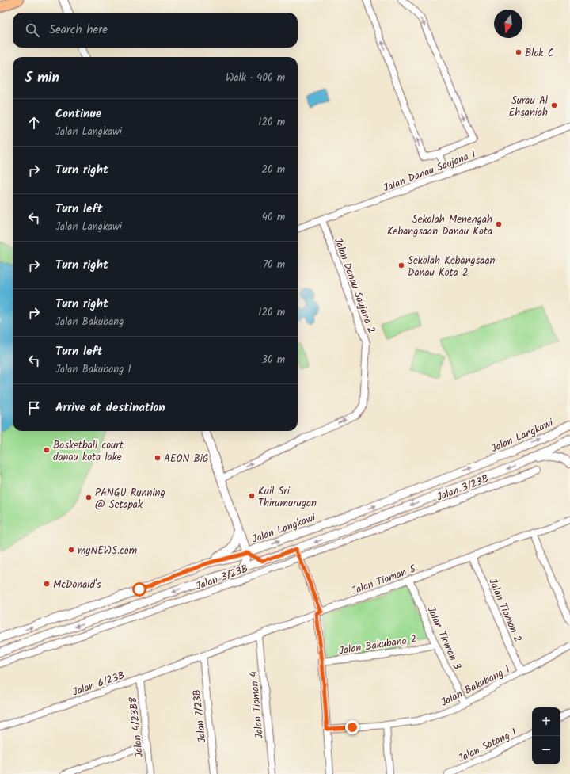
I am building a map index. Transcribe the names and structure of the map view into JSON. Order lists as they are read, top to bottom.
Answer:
{
  "streets": {
    "street": [
      "Jalan Danau Saujana 1",
      "Jalan Danau Saujana 2",
      "Jalan Langkawi",
      "Jalan 3/23B",
      "Jalan Tioman 5",
      "Jalan Tioman 2",
      "Jalan Tioman 3",
      "Jalan Bakubang 2",
      "Jalan 6/23B",
      "Jalan Bakubang 1",
      "Jalan Tioman 4",
      "Jalan 7/23B",
      "Jalan 4/23B8",
      "Jalan Satang 1"
    ]
  },
  "crossings": [
    ["Jalan Danau Saujana 1", "Jalan Danau Saujana 2"],
    ["Jalan Tioman 5", "Jalan Tioman 2"],
    ["Jalan Tioman 5", "Jalan Tioman 3"],
    ["Jalan Tioman 5", "Jalan 6/23B"],
    ["Jalan Tioman 5", "Jalan Tioman 4"],
    ["Jalan Tioman 5", "Jalan 7/23B"],
    ["Jalan Tioman 2", "Jalan Bakubang 1"],
    ["Jalan Tioman 3", "Jalan Bakubang 2"],
    ["Jalan Tioman 3", "Jalan Bakubang 1"],
    ["Jalan 6/23B", "Jalan 7/23B"],
    ["Jalan 6/23B", "Jalan 4/23B8"]
  ],
  "places": [
    "Blok C",
    "Surau Al Ehsaniah",
    "Sekolah Menengah Kebangsaan Danau Kota",
    "Sekolah Kebangsaan Danau Kota 2",
    "Basketball court danau kota lake",
    "AEON BiG",
    "Kuil Sri Thirumurugan",
    "PANGU Running @ Setapak",
    "myNEWS.com",
    "McDonald's"
  ],
  "north": "bottom",
  "page": {
    "search": "Search here",
    "heading": ["5 min", "Walk · 400 m"],
    "list": [
      ["Continue", "Jalan Langkawi", "120 m"],
      ["Turn right", "20 m"],
      ["Turn left", "Jalan Langkawi", "40 m"],
      ["Turn right", "70 m"],
      ["Turn right", "Jalan Bakubang", "120 m"],
      ["Turn left", "Jalan Bakubang 1", "30 m"],
      "Arrive at destination"
    ],
    "map_buttons": ["+", "−"]
  }
}
